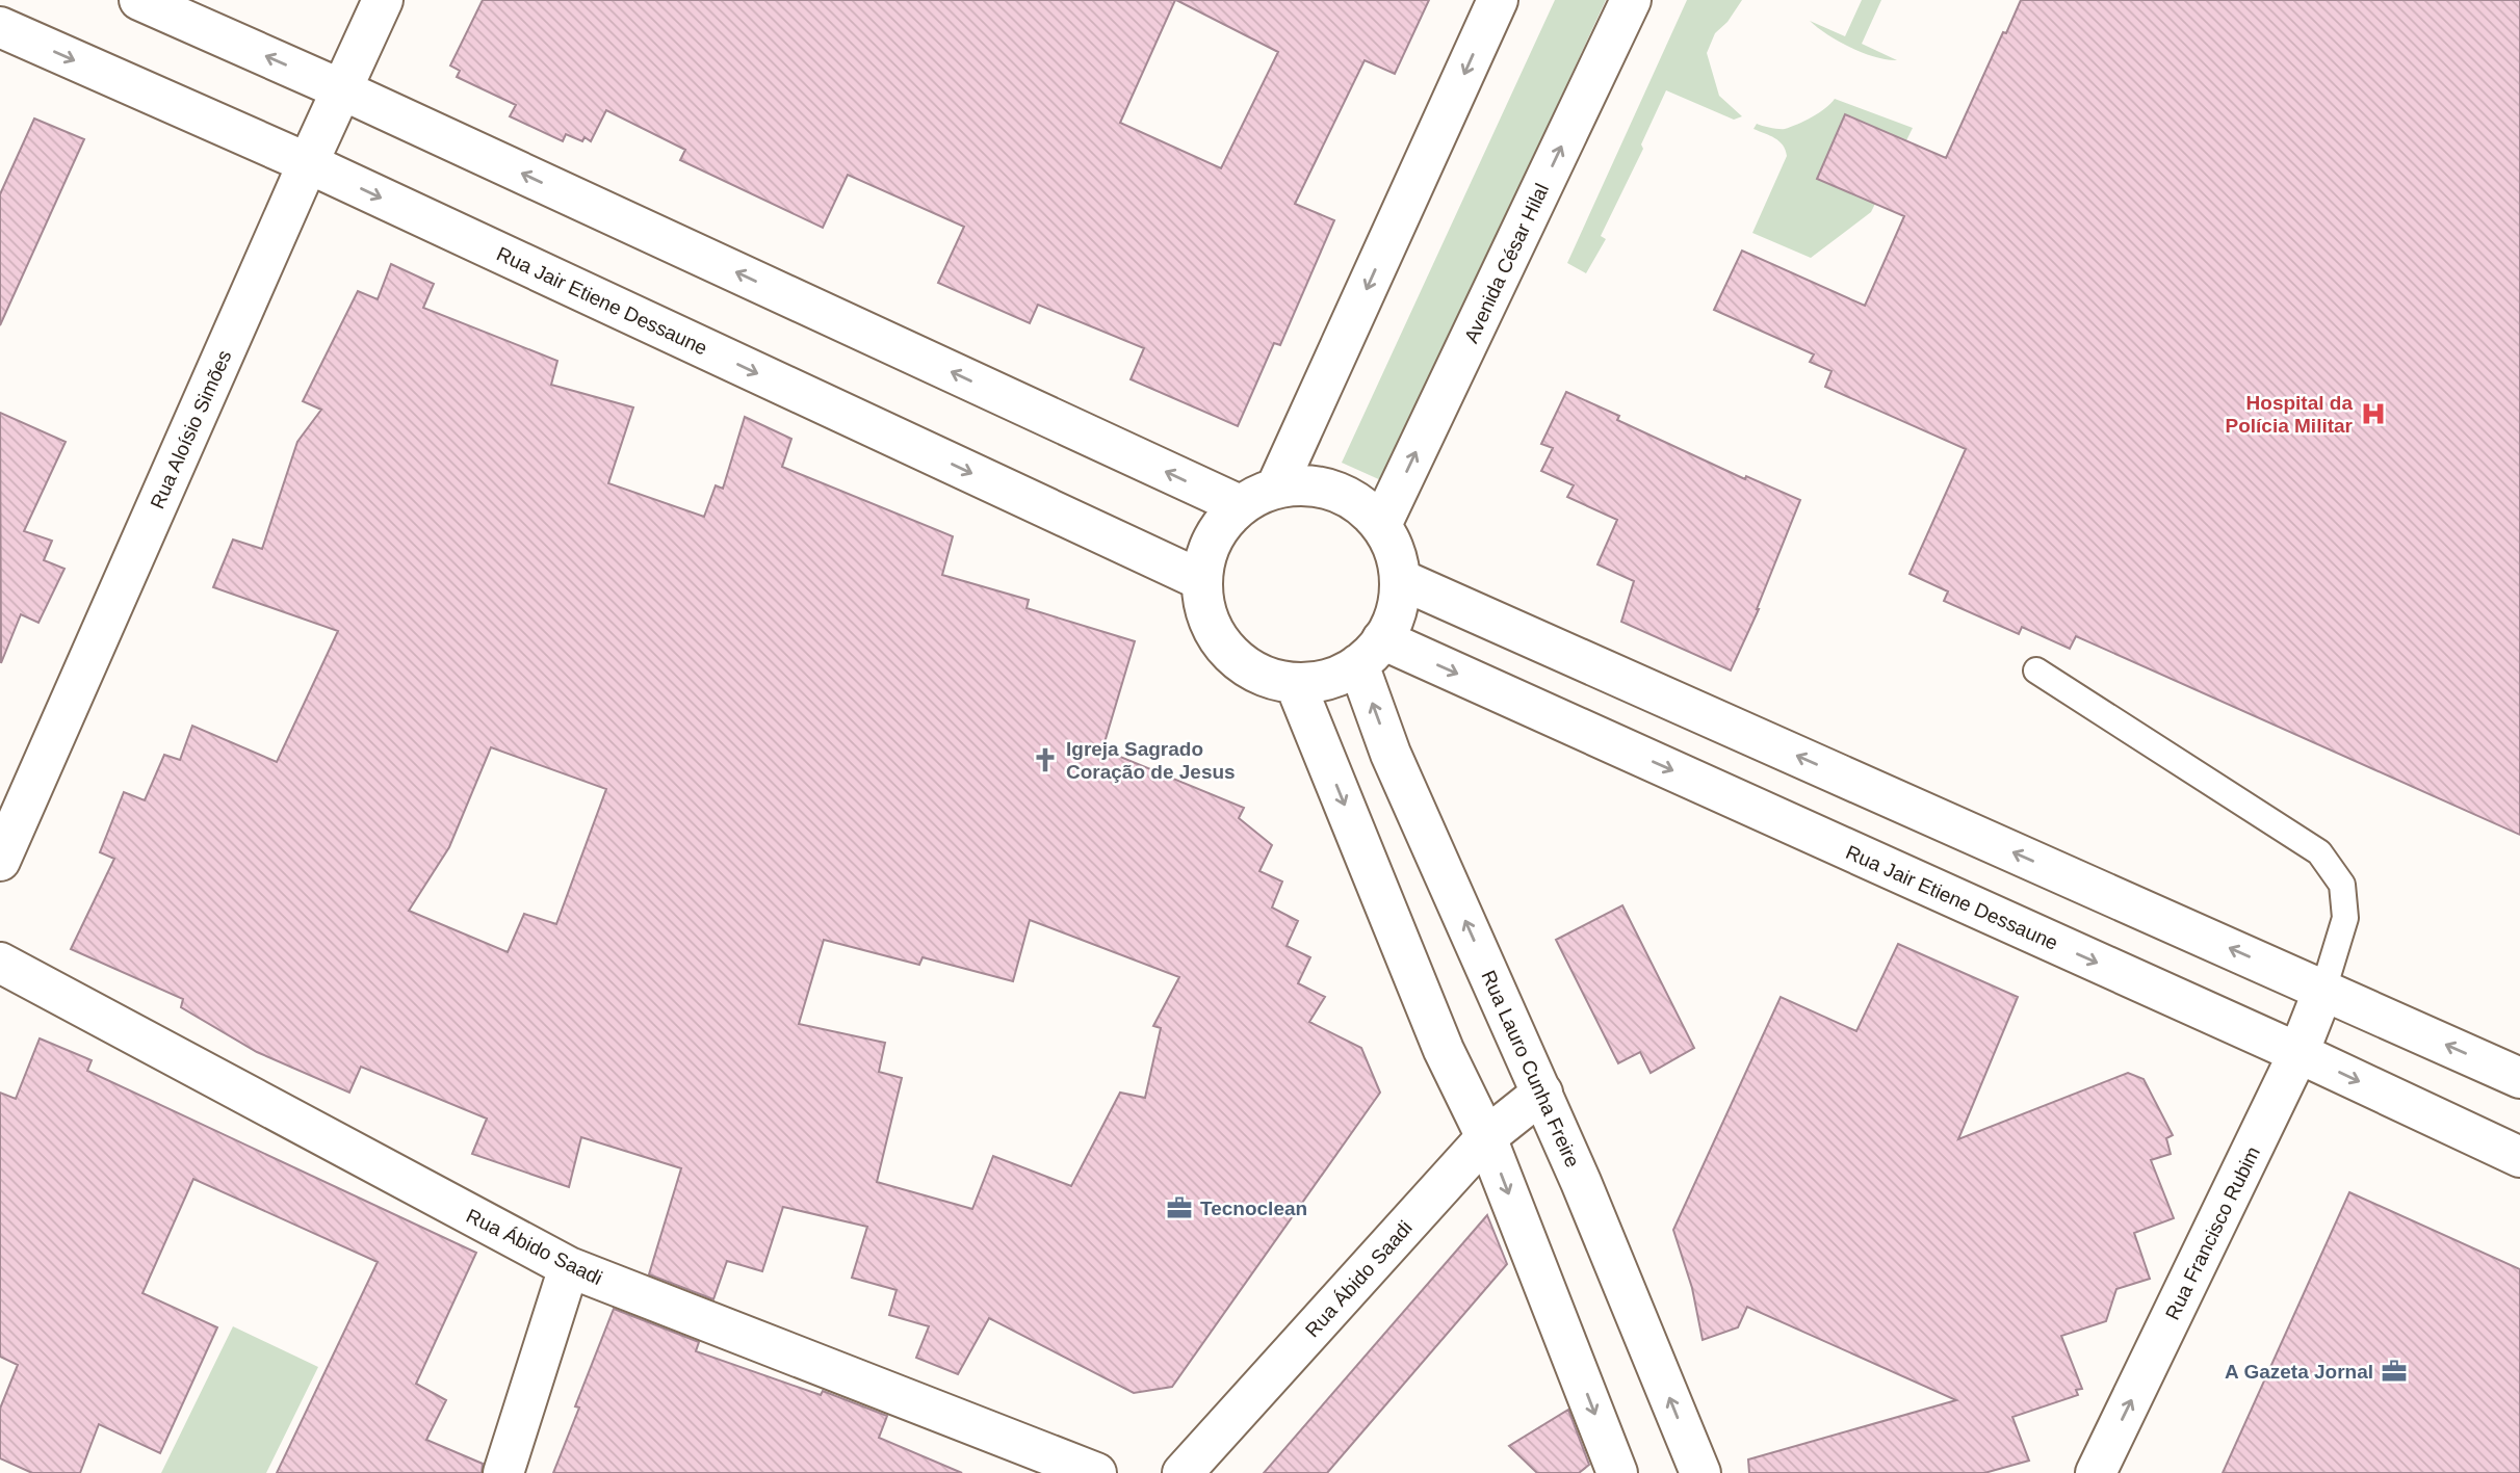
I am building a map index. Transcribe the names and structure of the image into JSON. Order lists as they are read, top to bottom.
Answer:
{
  "streets": {
    "street": [
      "Avenida César Hilal",
      "Rua Jair Etiene Dessaune",
      "Rua Aloísio Simões",
      "Rua Lauro Cunha Freire",
      "Rua Francisco Rubim",
      "Rua Ábido Saadi"
    ]
  },
  "crossings": [
    ["Avenida César Hilal", "Rua Jair Etiene Dessaune"],
    ["Avenida César Hilal", "Rua Lauro Cunha Freire"],
    ["Rua Jair Etiene Dessaune", "Rua Aloísio Simões"],
    ["Rua Jair Etiene Dessaune", "Rua Lauro Cunha Freire"],
    ["Rua Jair Etiene Dessaune", "Rua Francisco Rubim"],
    ["Rua Lauro Cunha Freire", "Rua Ábido Saadi"]
  ],
  "one_way": ["Rua Francisco Rubim"],
  "places": {
    "hospital": ["Hospital da Polícia Militar"],
    "church": ["Igreja Sagrado Coração de Jesus"],
    "office": ["Tecnoclean", "A Gazeta Jornal"]
  }
}
